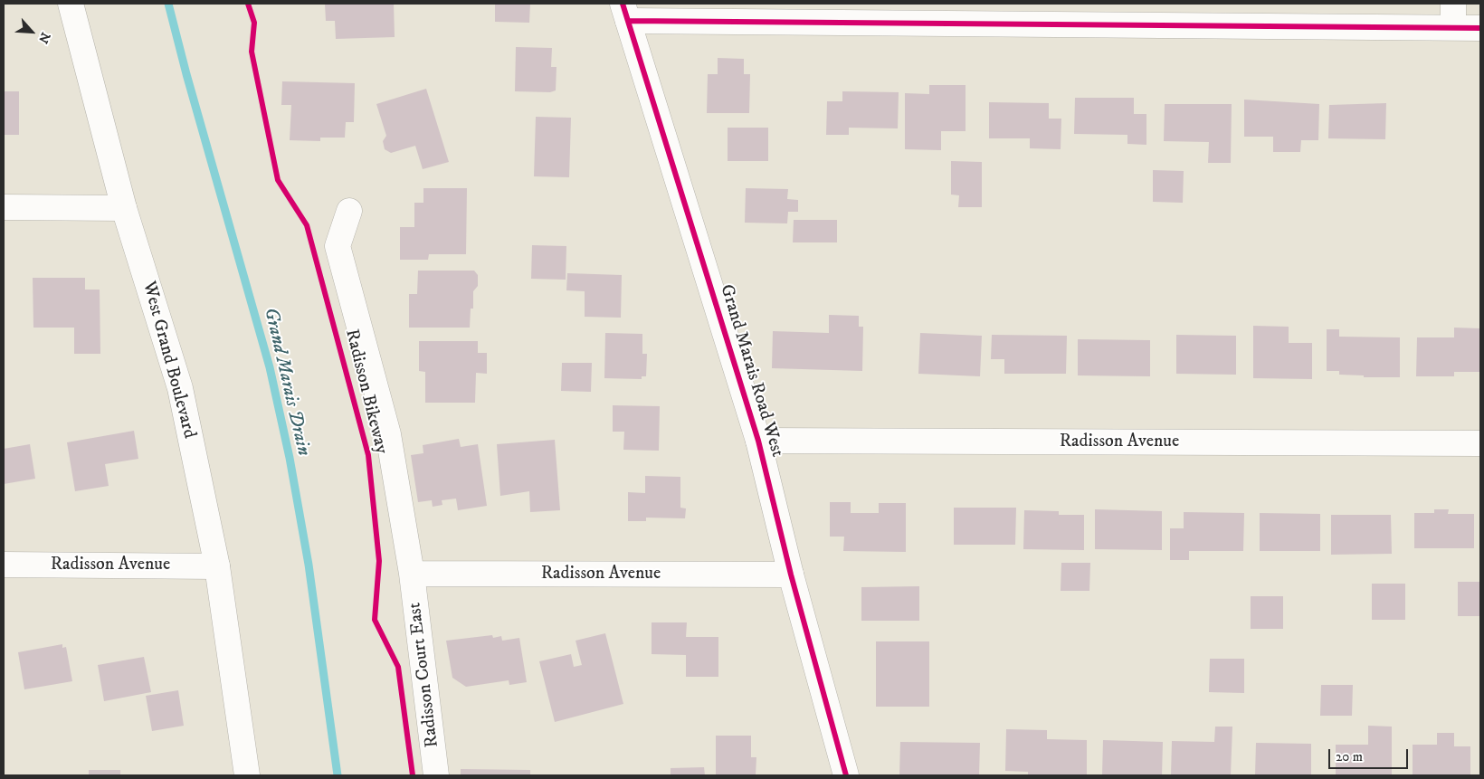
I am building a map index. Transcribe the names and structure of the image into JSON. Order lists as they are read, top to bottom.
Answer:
{
  "streets": {
    "street": [
      "West Grand Boulevard",
      "Grand Marais Road West",
      "Radisson Avenue",
      "Radisson Court East"
    ],
    "cycle path": ["Radisson Bikeway"]
  },
  "crossings": [
    ["West Grand Boulevard", "Radisson Avenue"],
    ["Grand Marais Road West", "Radisson Avenue"],
    ["Radisson Avenue", "Radisson Court East"]
  ],
  "water": ["Grand Marais Drain"],
  "scale_bar": "20 m",
  "north": "bottom right"
}
